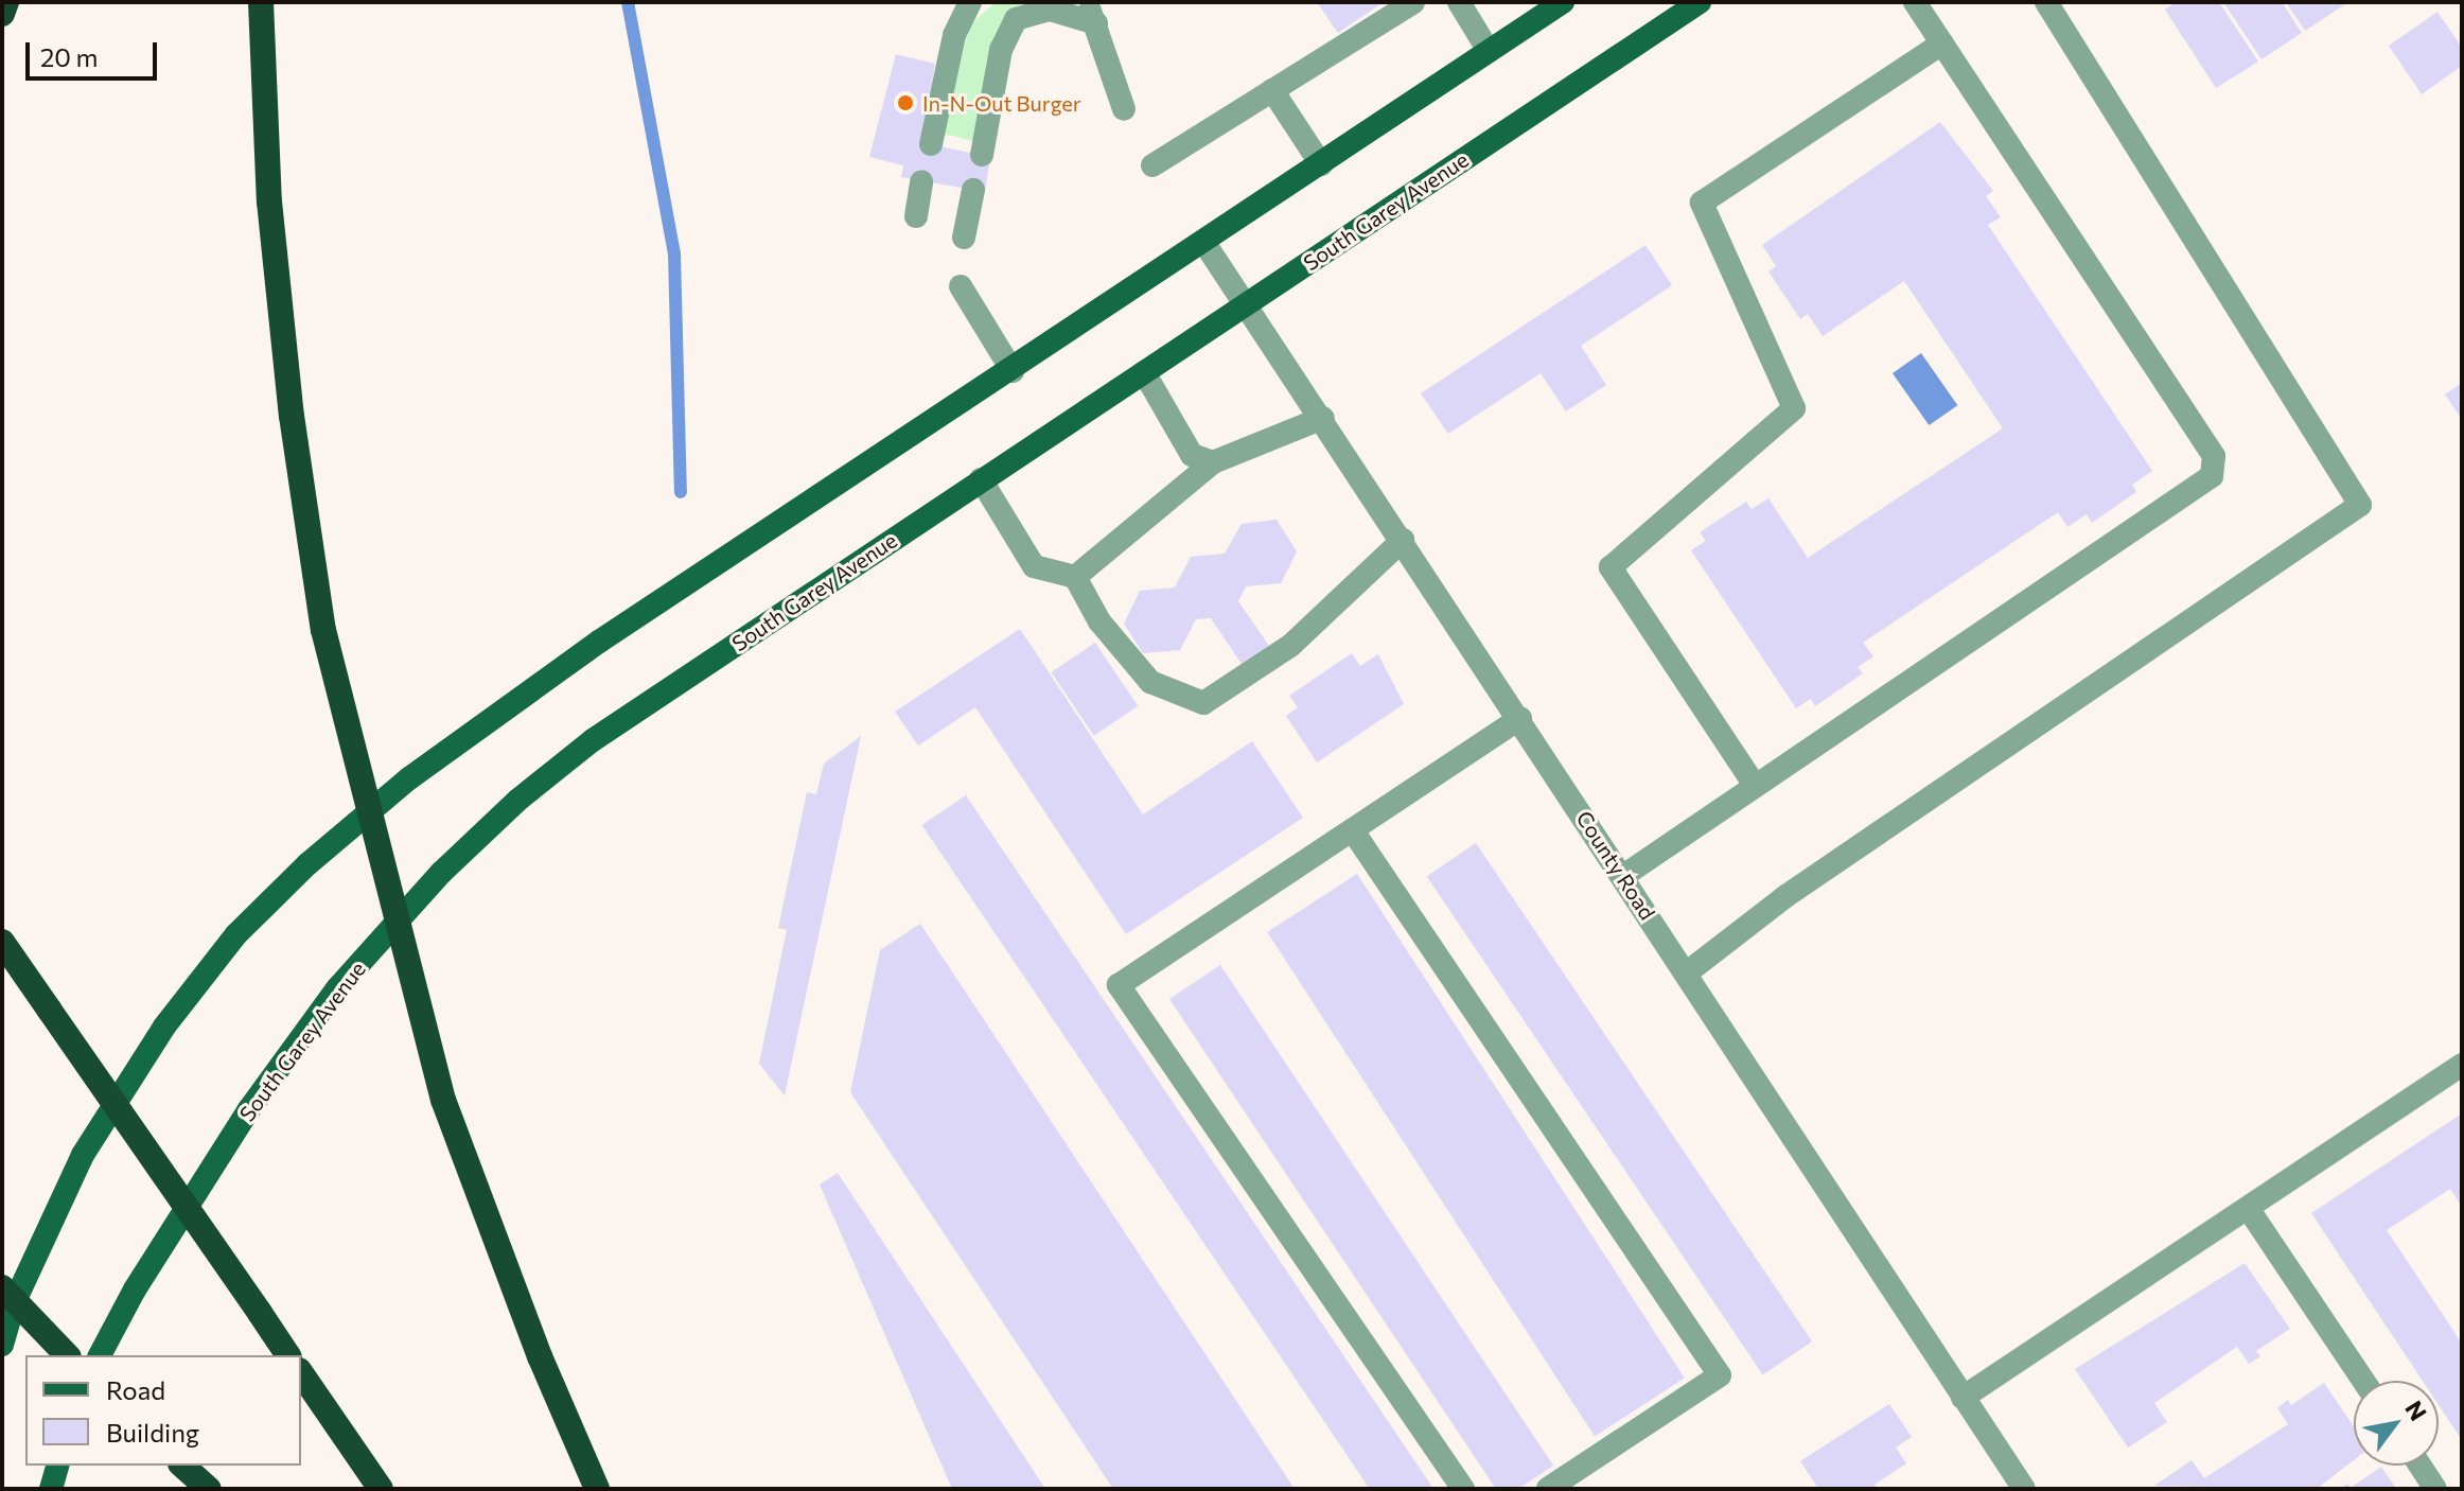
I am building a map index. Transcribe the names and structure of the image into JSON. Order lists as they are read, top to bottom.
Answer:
{
  "streets": {
    "main road": ["South Garey Avenue"],
    "street": ["County Road"]
  },
  "crossings": [
    ["South Garey Avenue", "County Road"]
  ],
  "places": ["In-N-Out Burger"],
  "legend": ["Road", "Building"],
  "scale_bar": "20 m",
  "north": "top right"
}
